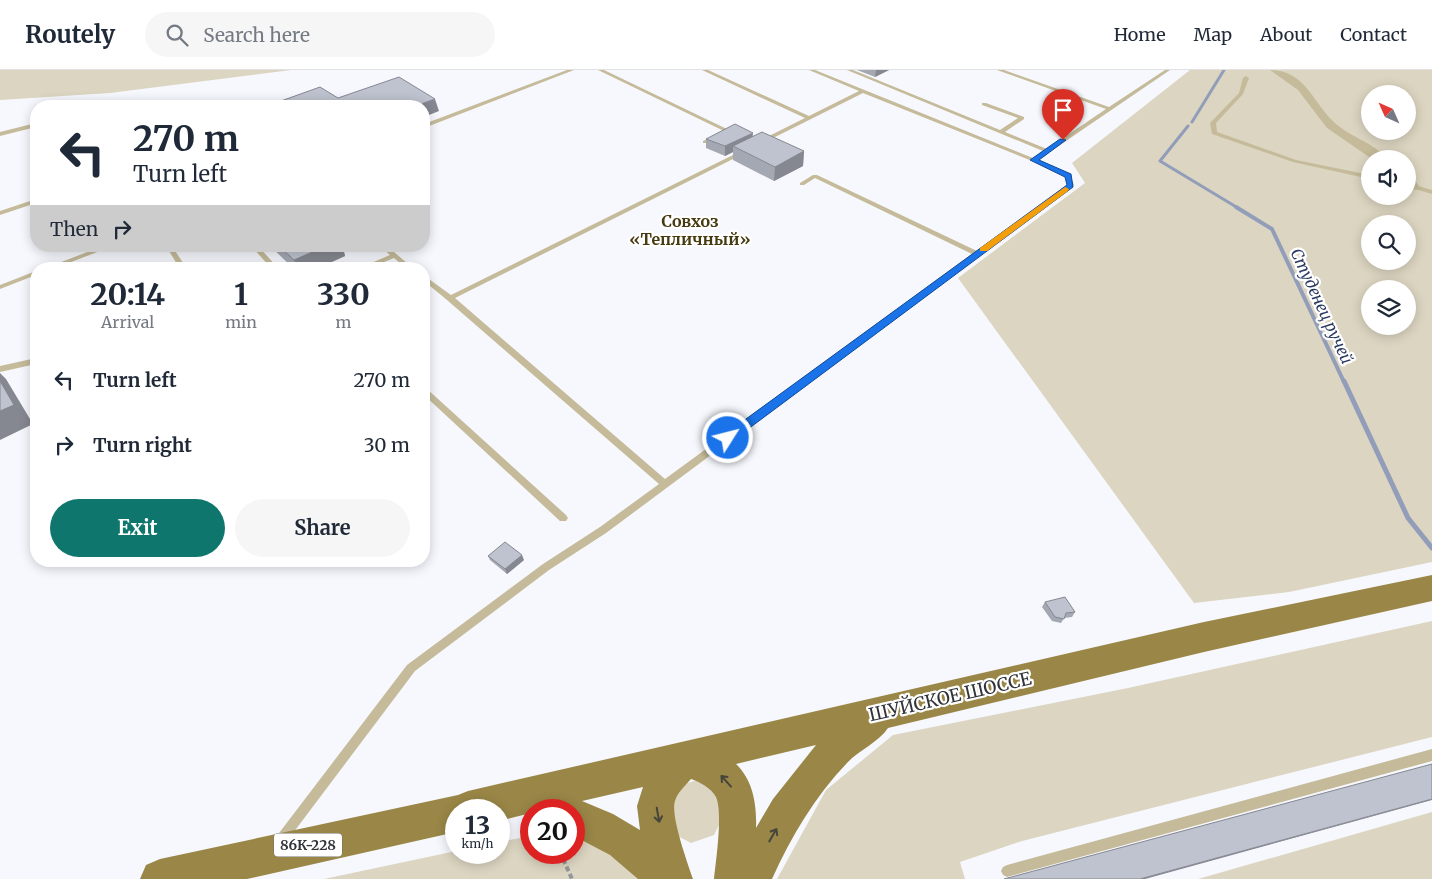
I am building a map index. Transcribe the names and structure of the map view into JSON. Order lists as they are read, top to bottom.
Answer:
{
  "streets": {
    "main road": ["ШУЙСКОЕ ШОССЕ", "86К-228"]
  },
  "districts": ["Совхоз «Тепличный»"],
  "water": ["Студенец ручей"],
  "north": "top left",
  "page": {
    "header": "Routely",
    "search": "Search here",
    "nav": [
      "Home",
      "Map",
      "About",
      "Contact"
    ],
    "turn": ["270 m", "Turn left"],
    "then": "Then",
    "eta": [
      "20:14",
      "Arrival",
      "1",
      "min",
      "330",
      "m"
    ],
    "list": [
      {
        "name": "Turn left",
        "value": "270 m"
      },
      {
        "name": "Turn right",
        "value": "30 m"
      }
    ],
    "buttons": ["Exit", "Share"],
    "speed": "13 km/h",
    "limit": "20"
  }
}
